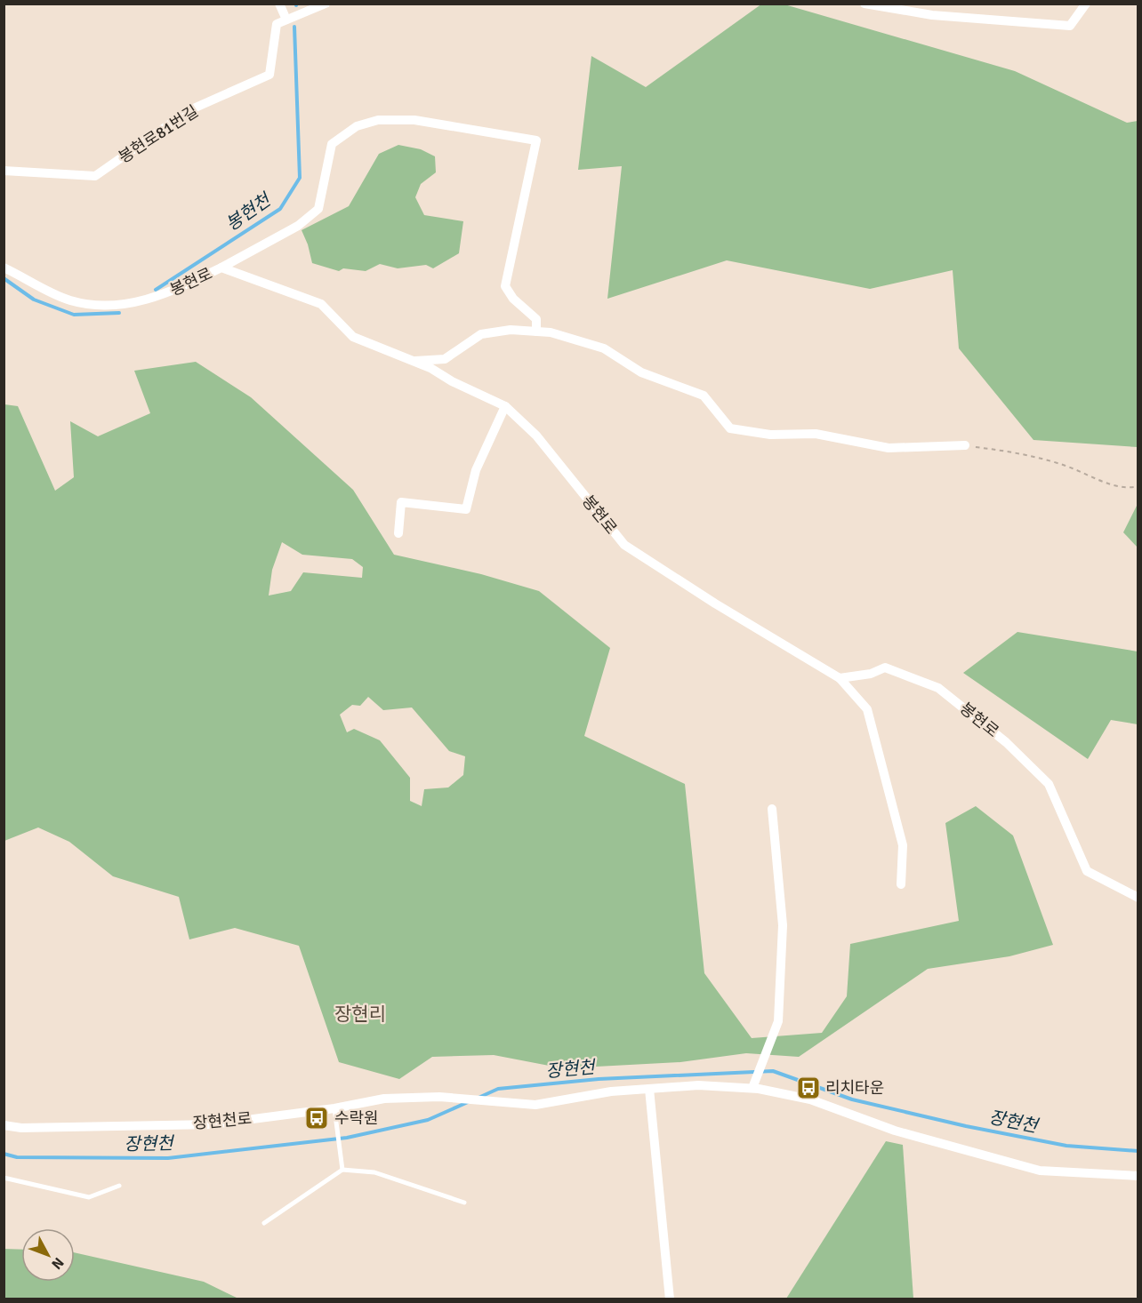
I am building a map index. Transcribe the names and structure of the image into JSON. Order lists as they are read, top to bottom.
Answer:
{
  "streets": {
    "street": ["봉현로81번길", "봉현로", "장현천로"]
  },
  "districts": ["장현리"],
  "water": ["봉현천", "장현천"],
  "places": {
    "bus stop": ["리치타운", "수락원"]
  },
  "north": "bottom right"
}
